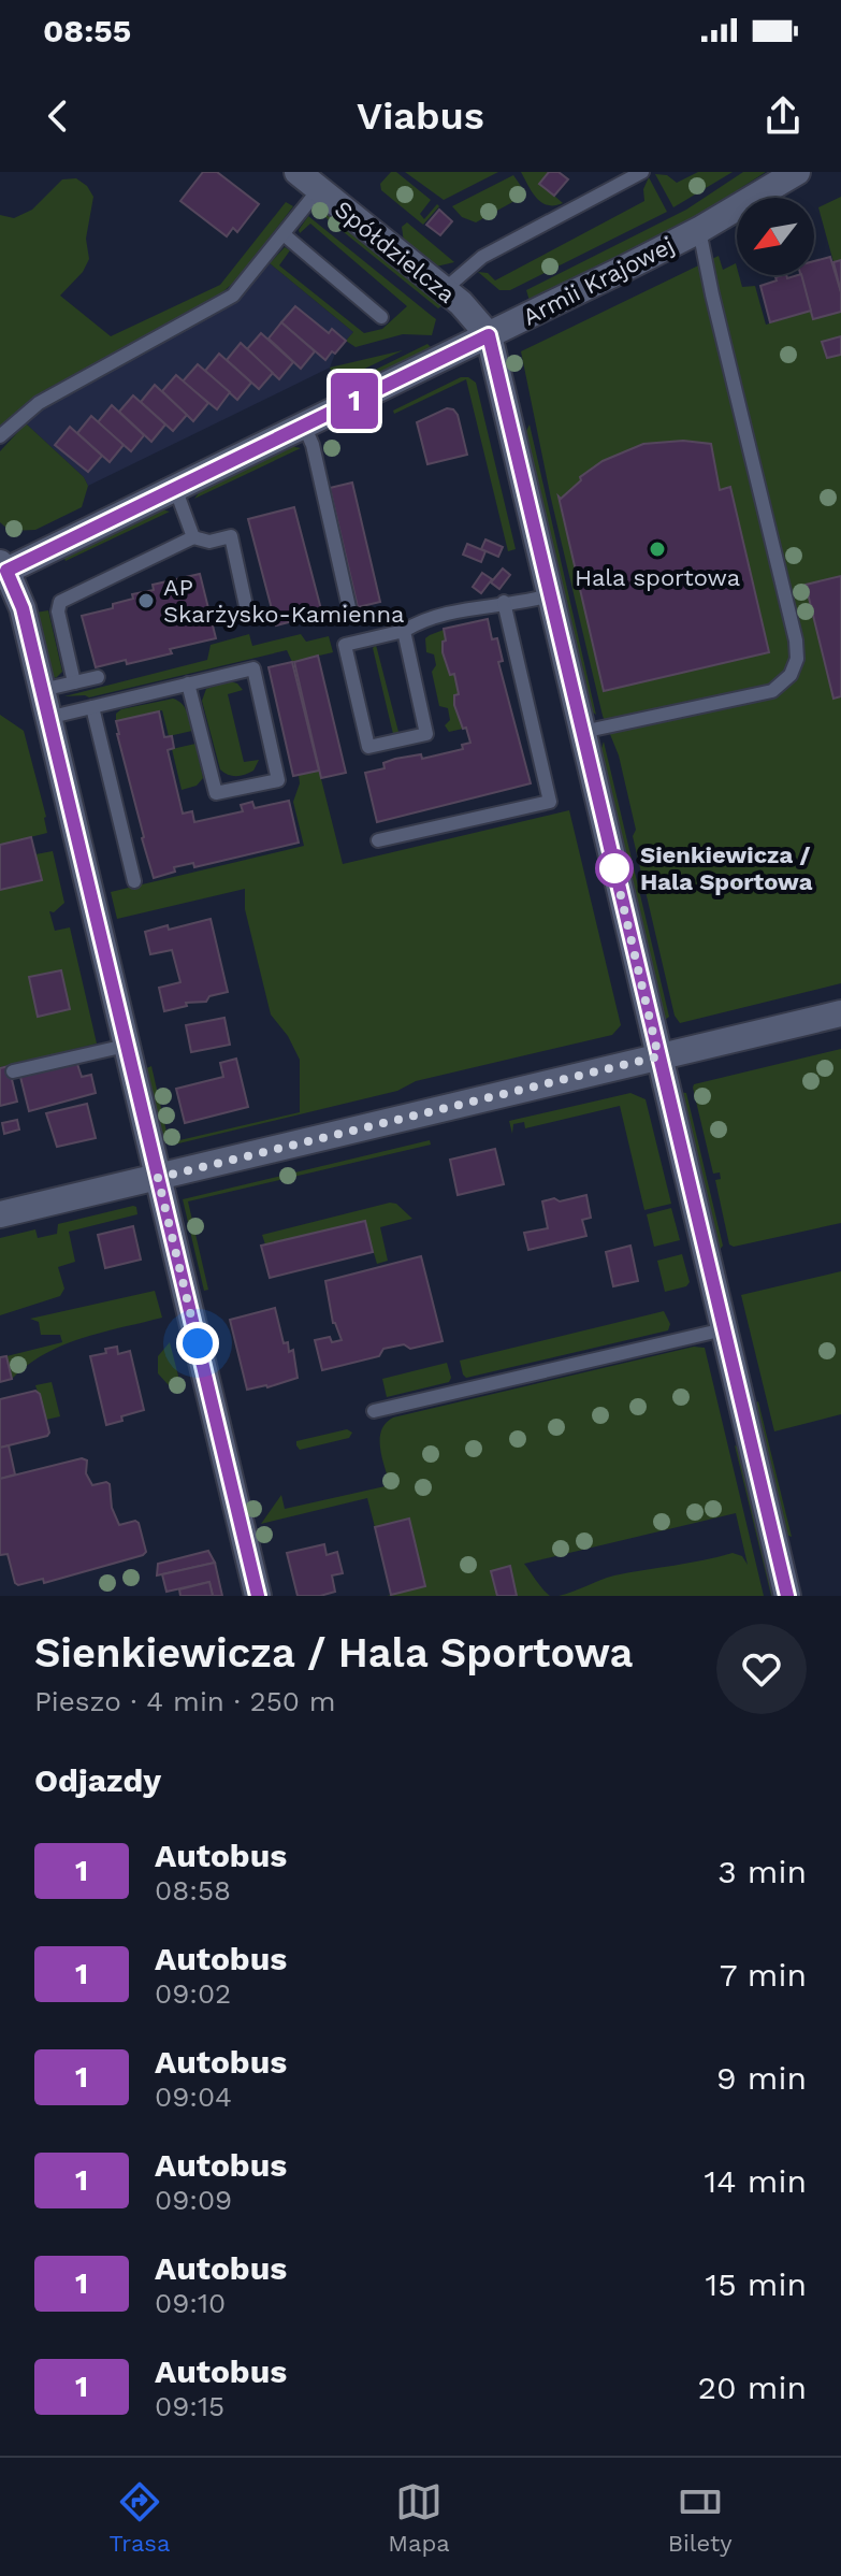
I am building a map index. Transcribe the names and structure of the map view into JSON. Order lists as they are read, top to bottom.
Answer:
{
  "streets": {
    "street": ["Spółdzielcza", "Armii Krajowej"]
  },
  "crossings": [
    ["Spółdzielcza", "Armii Krajowej"]
  ],
  "places": ["Hala sportowa", "AP Skarżysko-Kamienna", "Sienkiewicza / Hala Sportowa"],
  "lines": ["bus line 1"],
  "north": "bottom left",
  "page": {
    "status": "08:55",
    "header": "Viabus",
    "on_map": "1",
    "heading": [
      ["Sienkiewicza / Hala Sportowa", "Pieszo · 4 min · 250 m"],
      "Odjazdy"
    ],
    "list": [
      {
        "mark": "1",
        "name": "Autobus",
        "note": "08:58",
        "value": "3 min"
      },
      {
        "mark": "1",
        "name": "Autobus",
        "note": "09:02",
        "value": "7 min"
      },
      {
        "mark": "1",
        "name": "Autobus",
        "note": "09:04",
        "value": "9 min"
      },
      {
        "mark": "1",
        "name": "Autobus",
        "note": "09:09",
        "value": "14 min"
      },
      {
        "mark": "1",
        "name": "Autobus",
        "note": "09:10",
        "value": "15 min"
      },
      {
        "mark": "1",
        "name": "Autobus",
        "note": "09:15",
        "value": "20 min"
      }
    ],
    "tabs": ["Trasa", "Mapa", "Bilety"]
  }
}
